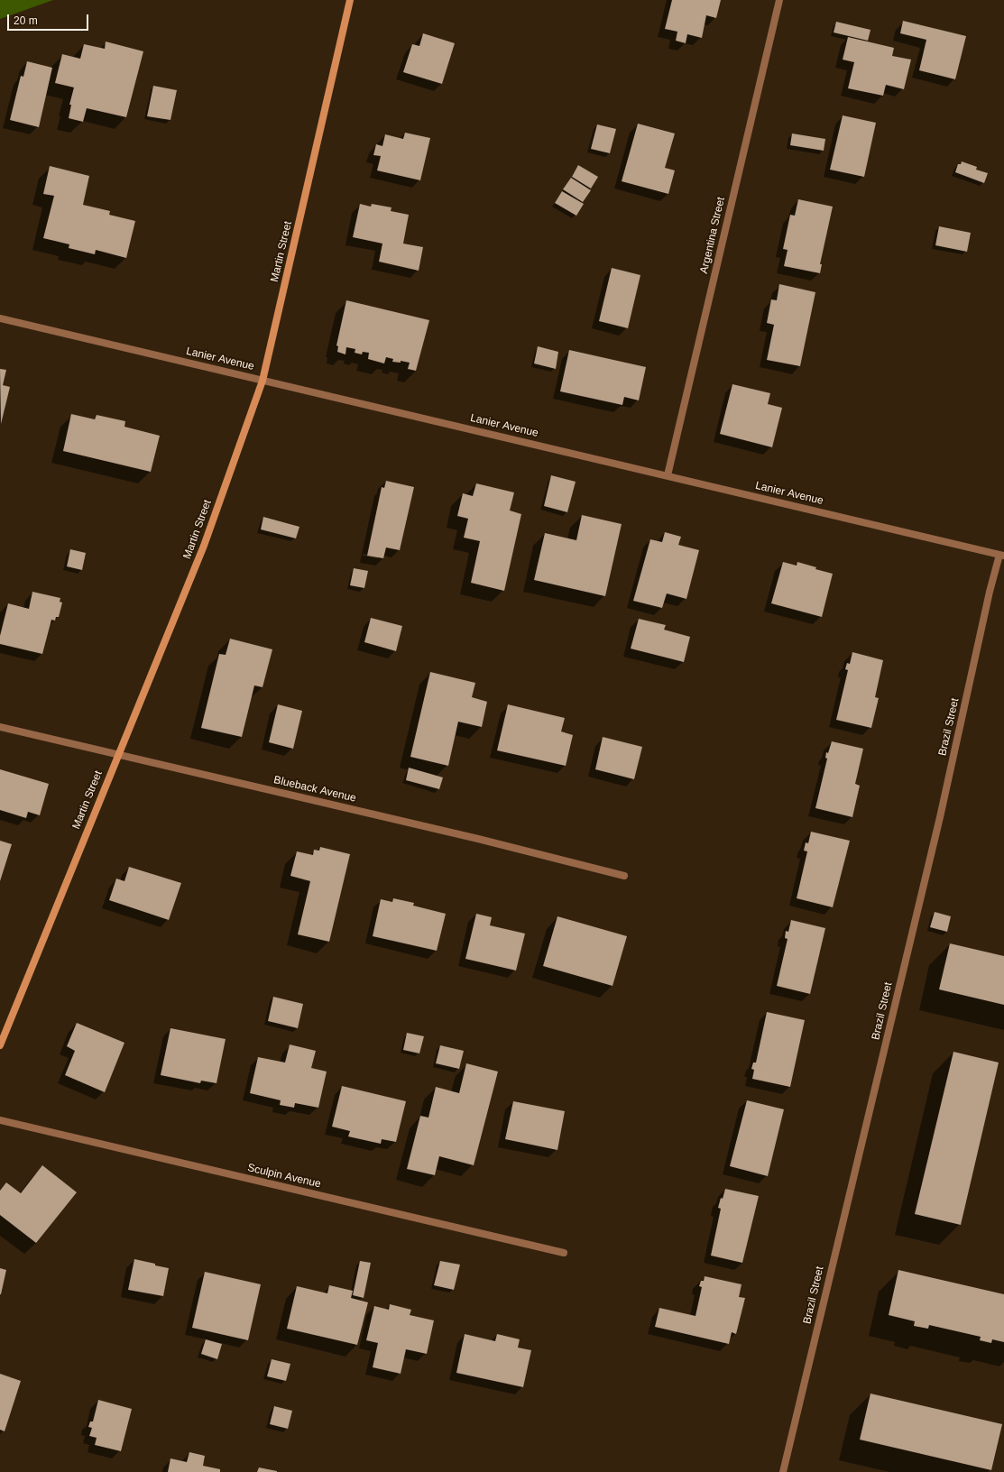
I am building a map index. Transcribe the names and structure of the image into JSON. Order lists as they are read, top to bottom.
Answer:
{
  "streets": {
    "street": [
      "Argentina Street",
      "Martin Street",
      "Lanier Avenue",
      "Brazil Street",
      "Blueback Avenue",
      "Sculpin Avenue"
    ]
  },
  "crossings": [
    ["Argentina Street", "Lanier Avenue"],
    ["Martin Street", "Lanier Avenue"],
    ["Martin Street", "Blueback Avenue"],
    ["Lanier Avenue", "Brazil Street"]
  ],
  "scale_bar": "20 m"
}
